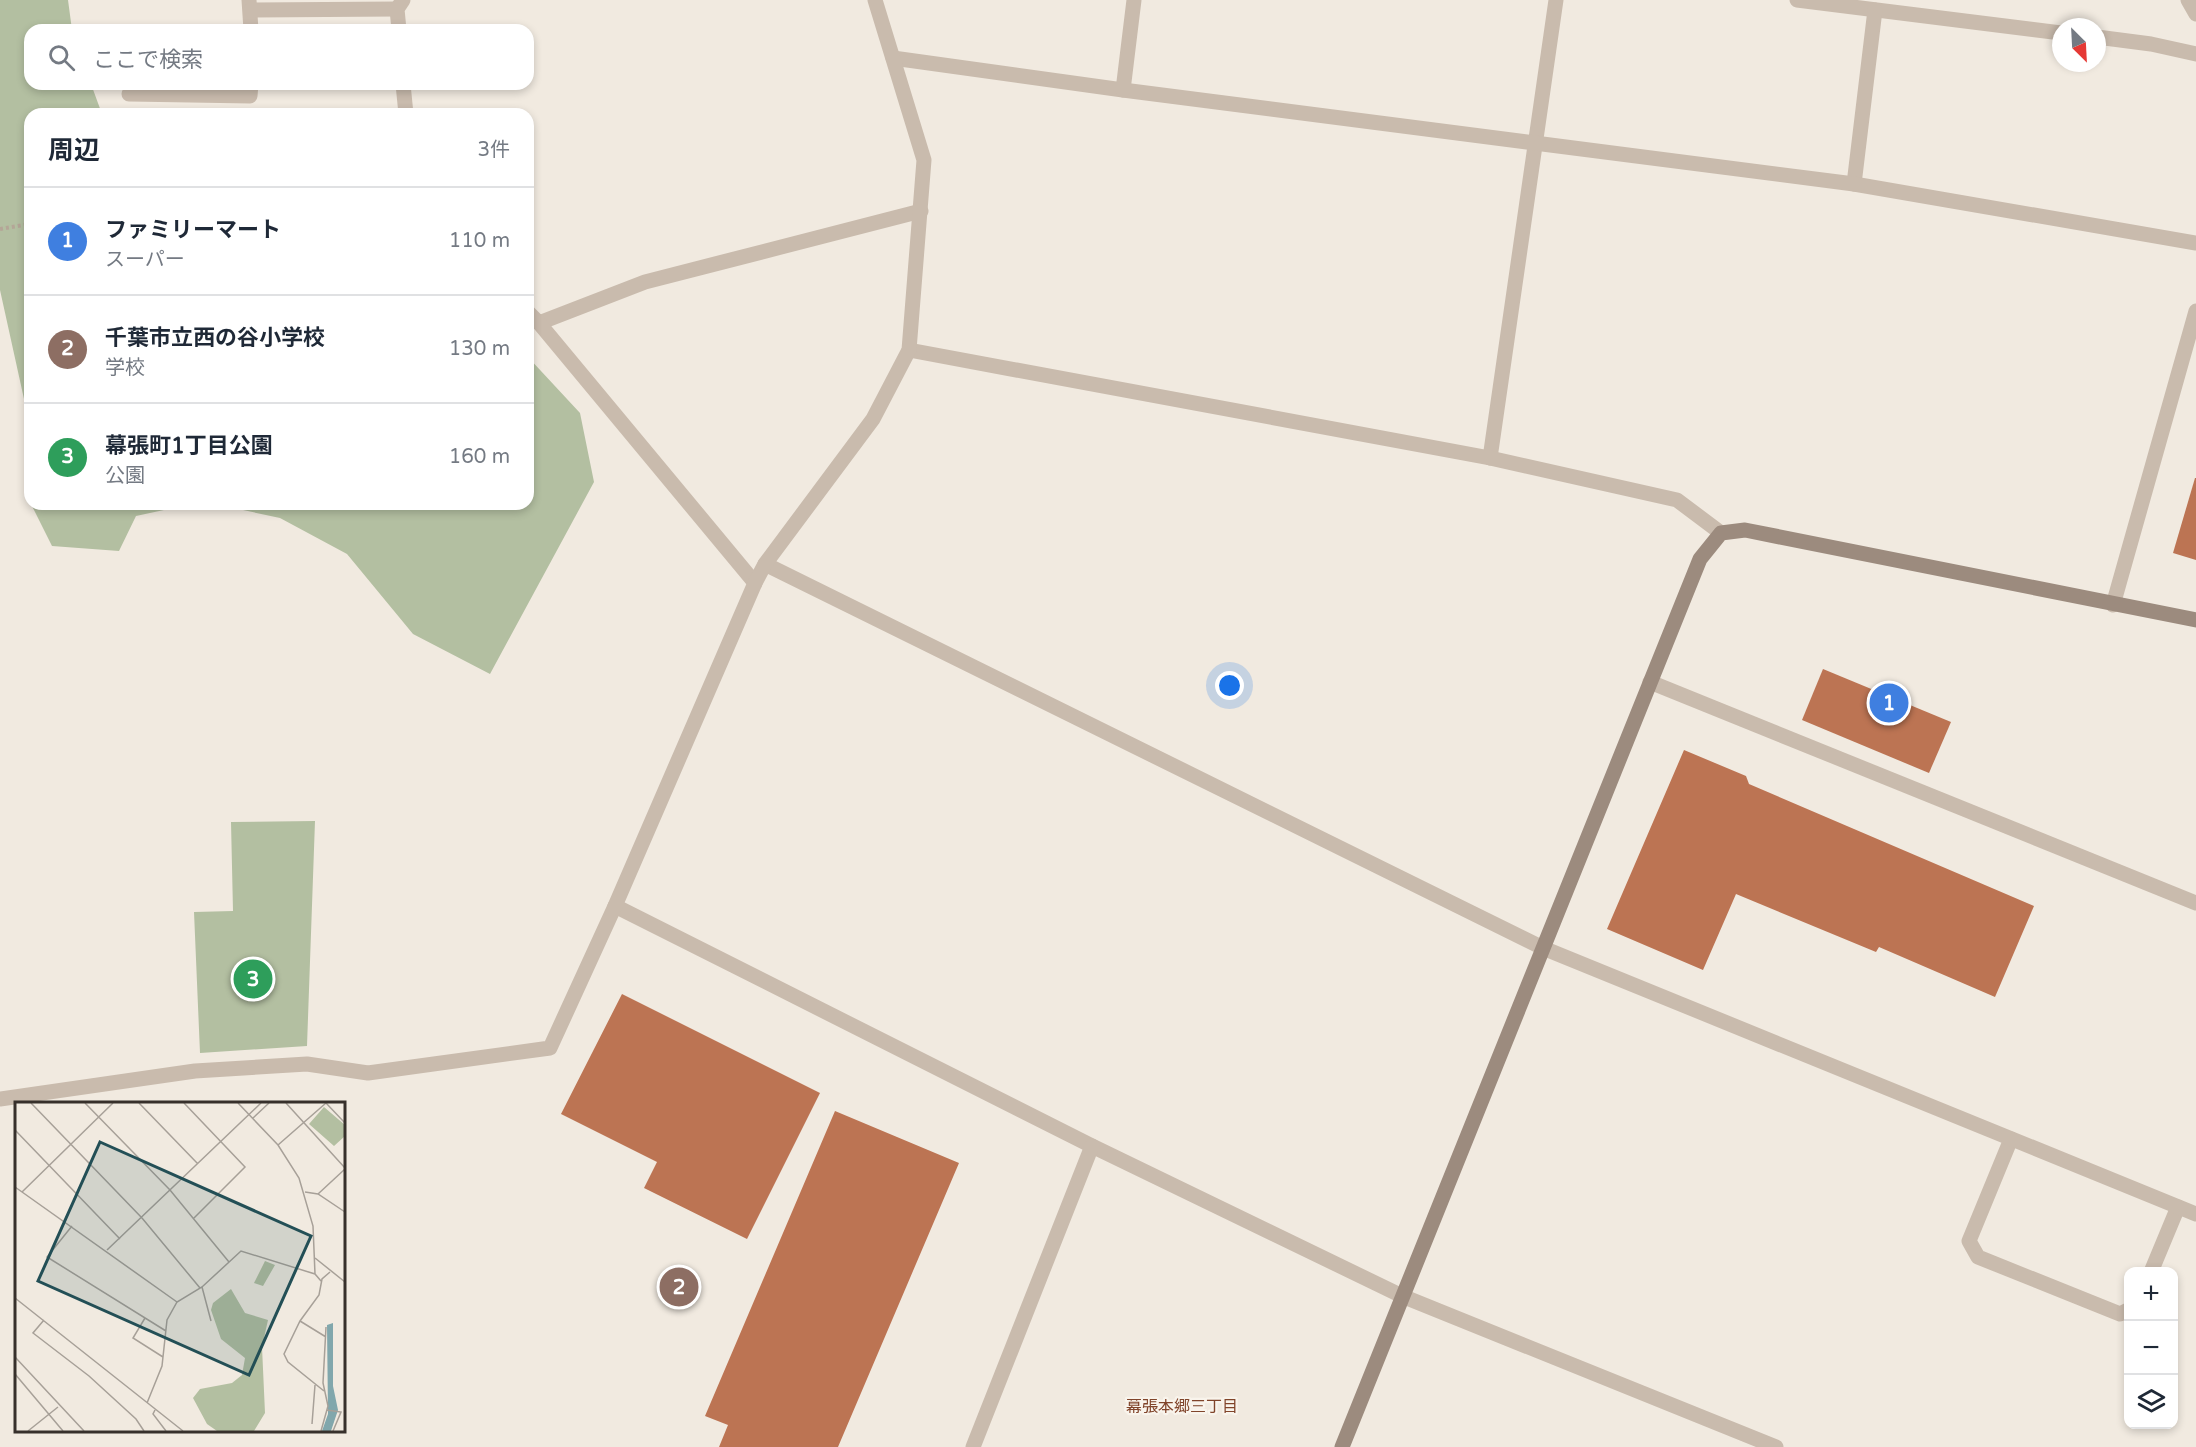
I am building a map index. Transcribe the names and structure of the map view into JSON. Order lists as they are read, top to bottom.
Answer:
{
  "districts": ["幕張本郷三丁目"],
  "north": "bottom right",
  "page": {
    "search": "ここで検索",
    "heading": ["周辺", "3件"],
    "list": [
      {
        "mark": "1",
        "name": "ファミリーマート",
        "note": "スーパー",
        "value": "110 m"
      },
      {
        "mark": "2",
        "name": "千葉市立西の谷小学校",
        "note": "学校",
        "value": "130 m"
      },
      {
        "mark": "3",
        "name": "幕張町1丁目公園",
        "note": "公園",
        "value": "160 m"
      }
    ],
    "pins": ["1", "3", "2"],
    "map_buttons": ["+", "−"]
  }
}
